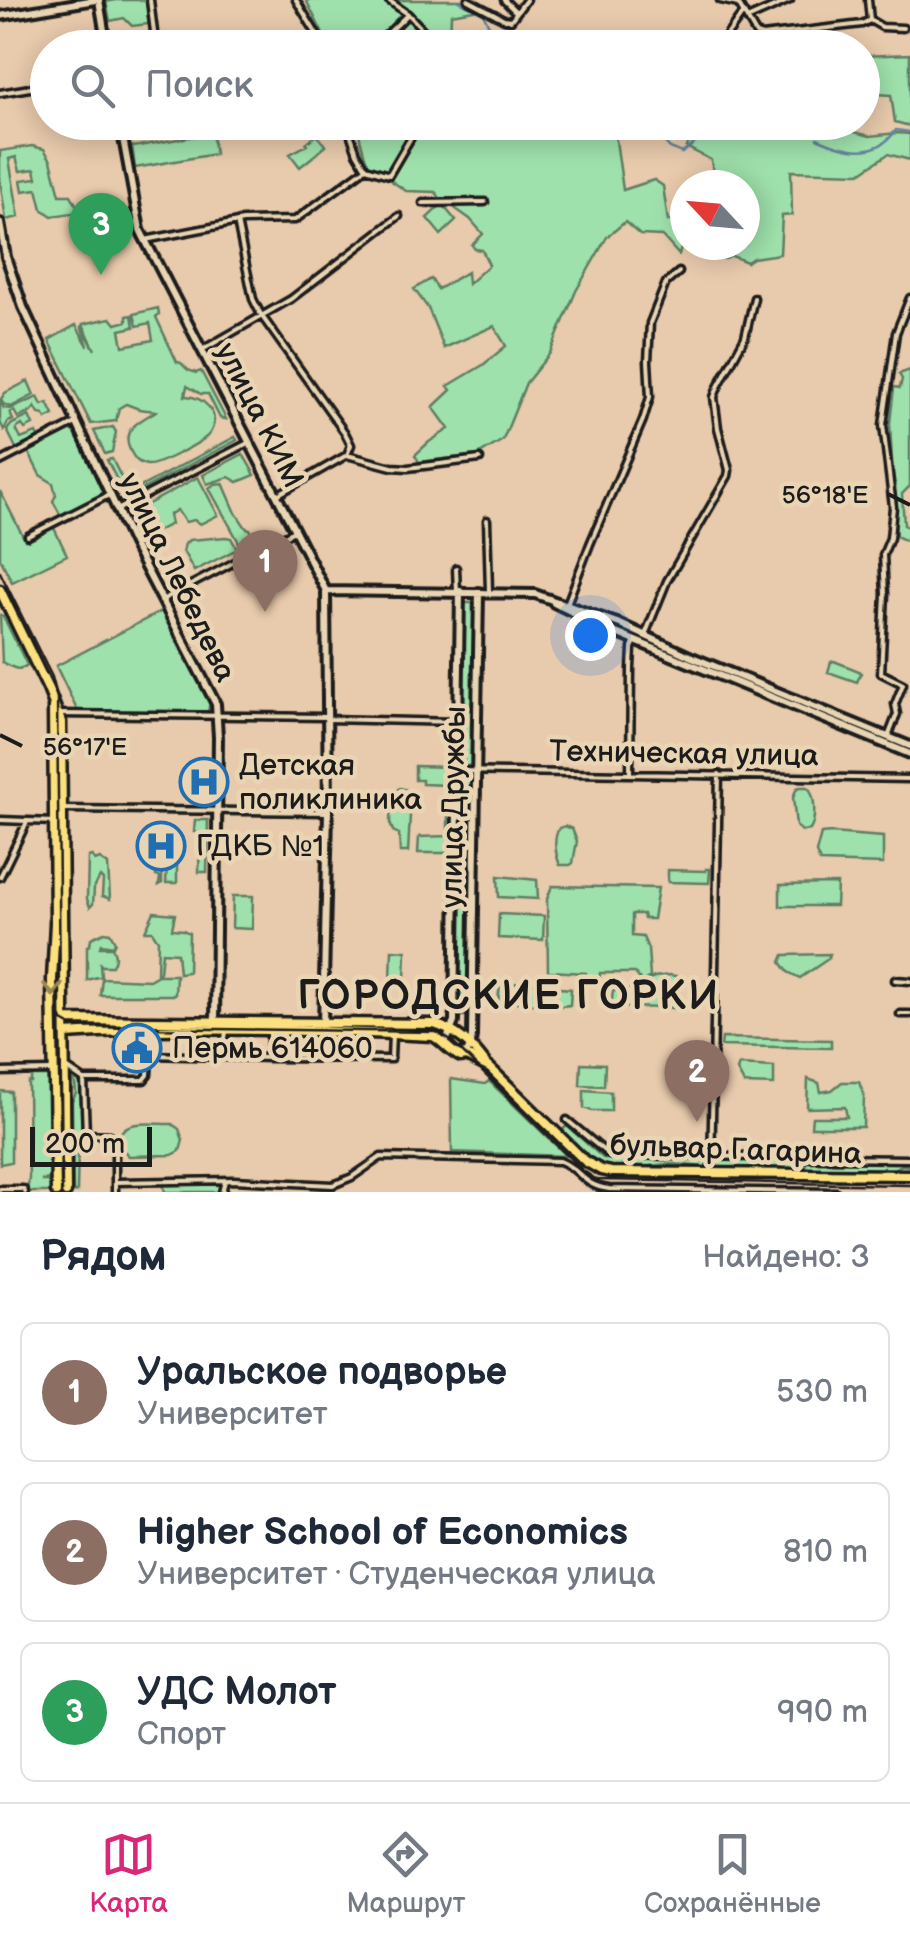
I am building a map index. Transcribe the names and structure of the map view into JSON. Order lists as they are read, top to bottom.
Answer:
{
  "streets": {
    "main road": ["бульвар Гагарина"],
    "street": [
      "улица КИМ",
      "улица Лебедева",
      "Техническая улица",
      "улица Дружбы"
    ]
  },
  "crossings": [
    ["Техническая улица", "улица Дружбы"]
  ],
  "districts": ["ГОРОДСКИЕ ГОРКИ"],
  "places": {
    "hospital": ["Детская поликлиника", "ГДКБ №1"],
    "public building": ["Пермь 614060"]
  },
  "scale_bar": "200 m",
  "north": "top left",
  "page": {
    "search": "Поиск",
    "pins": ["3", "1", "2"],
    "scale": "200 m",
    "heading": ["Рядом", "Найдено: 3"],
    "list": [
      {
        "mark": "1",
        "name": "Уральское подворье",
        "note": "Университет",
        "value": "530 m"
      },
      {
        "mark": "2",
        "name": "Higher School of Economics",
        "note": "Университет · Студенческая улица",
        "value": "810 m"
      },
      {
        "mark": "3",
        "name": "УДС Молот",
        "note": "Спорт",
        "value": "990 m"
      }
    ],
    "nav": ["Карта", "Маршрут", "Сохранённые"]
  },
  "coordinates": ["56°18'E", "56°17'E"]
}
